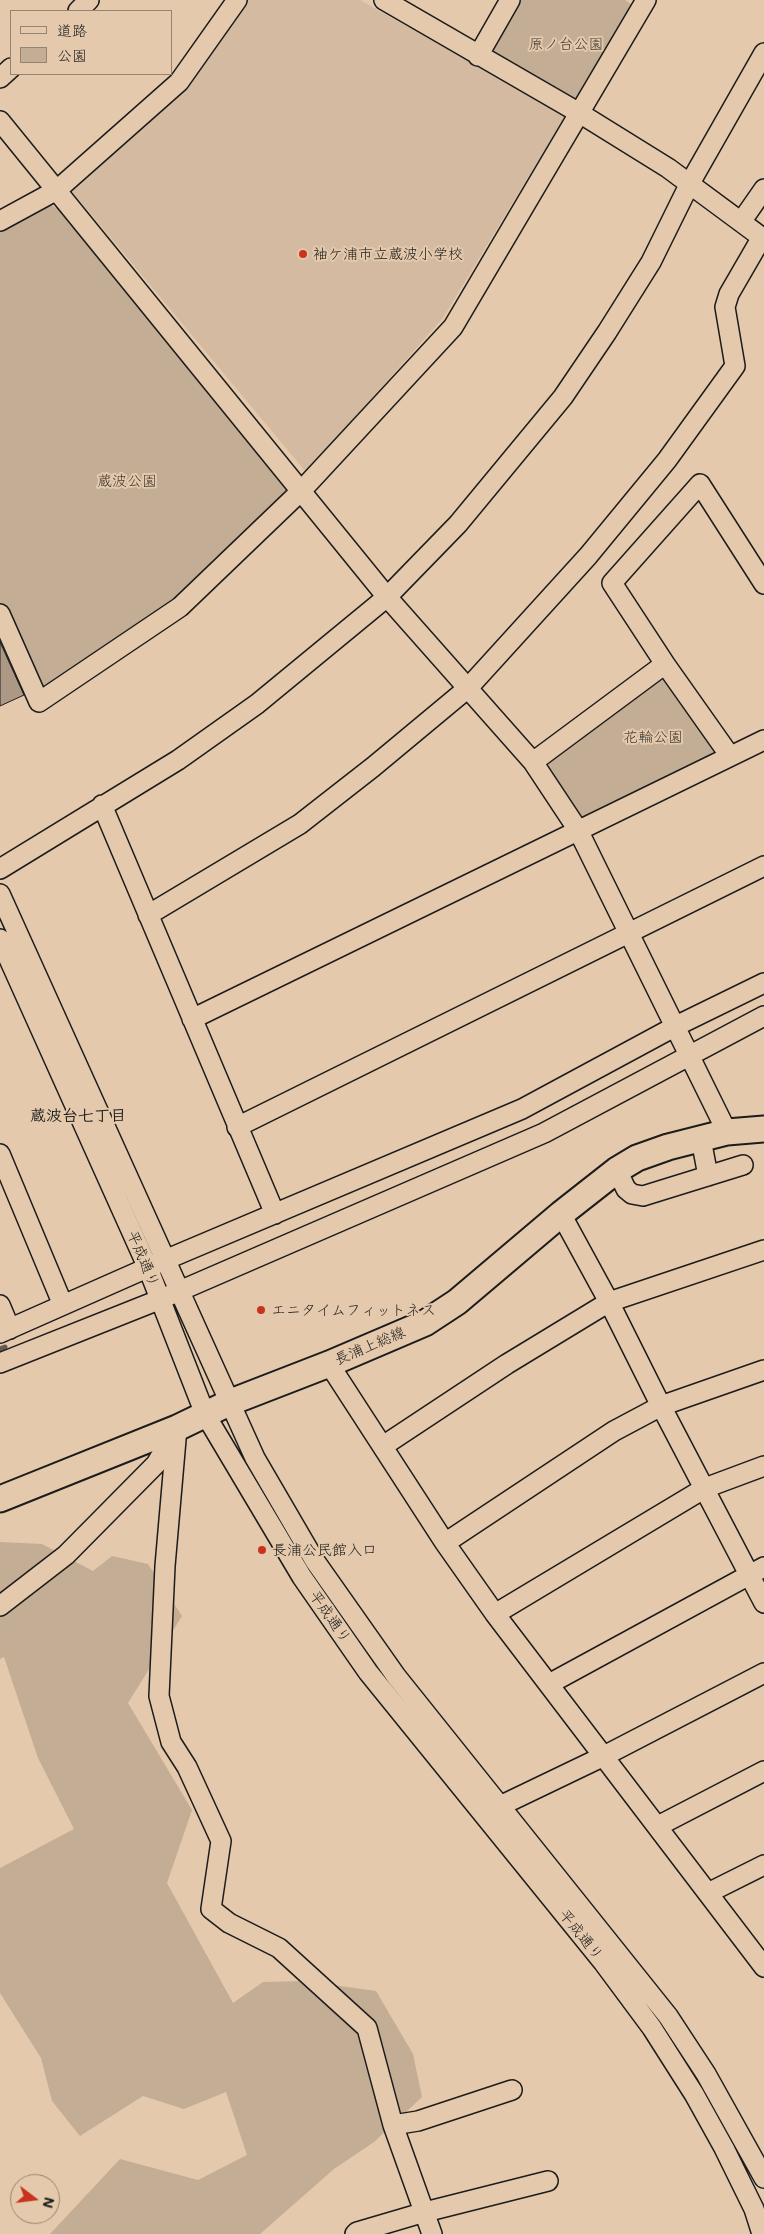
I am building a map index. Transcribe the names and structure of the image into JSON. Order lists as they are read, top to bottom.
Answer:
{
  "streets": {
    "main road": ["長浦上総線"],
    "street": ["平成通り"]
  },
  "crossings": [
    ["平成通り", "長浦上総線"]
  ],
  "districts": ["蔵波台七丁目"],
  "parks": ["原ノ台公園", "蔵波公園", "花輪公園"],
  "places": ["袖ケ浦市立蔵波小学校", "エニタイムフィットネス", "長浦公民館入口"],
  "legend": ["道路", "公園"],
  "north": "right"
}
